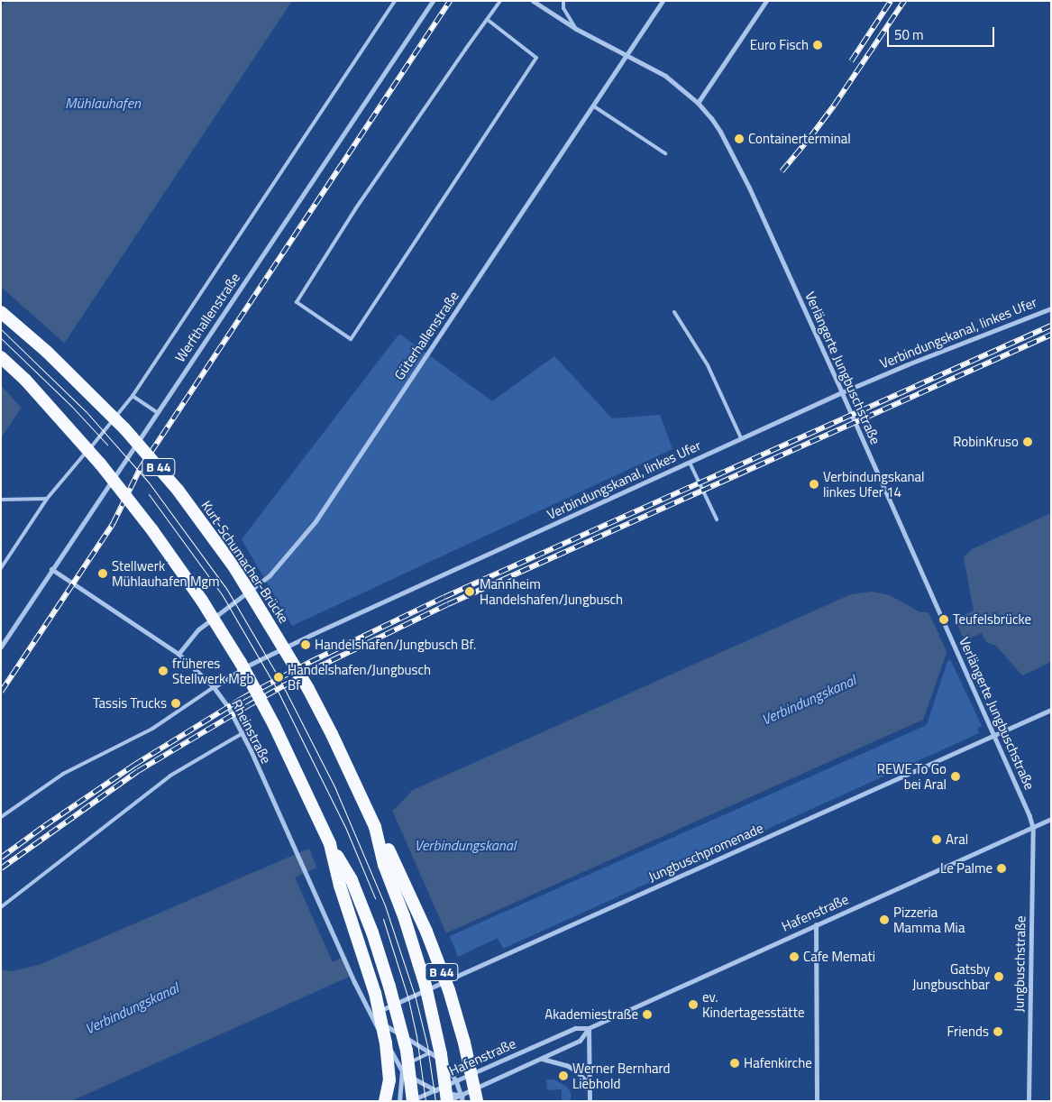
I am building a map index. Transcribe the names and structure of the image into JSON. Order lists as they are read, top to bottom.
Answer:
{
  "streets": {
    "highway": ["B 44", "Kurt-Schumacher-Brücke"],
    "street": [
      "Werfthallenstraße",
      "Verbindungskanal, linkes Ufer",
      "Güterhallenstraße",
      "Verlängerte Jungbuschstraße",
      "Rheinstraße",
      "Jungbuschpromenade",
      "Hafenstraße",
      "Jungbuschstraße"
    ]
  },
  "crossings": [
    ["Werfthallenstraße", "Rheinstraße"],
    ["Verbindungskanal, linkes Ufer", "Verlängerte Jungbuschstraße"],
    ["Verbindungskanal, linkes Ufer", "Rheinstraße"],
    ["Güterhallenstraße", "Verlängerte Jungbuschstraße"],
    ["Güterhallenstraße", "Rheinstraße"],
    ["Verlängerte Jungbuschstraße", "Jungbuschpromenade"],
    ["Verlängerte Jungbuschstraße", "Hafenstraße"],
    ["Verlängerte Jungbuschstraße", "Jungbuschstraße"],
    ["B 44", "Kurt-Schumacher-Brücke"],
    ["Rheinstraße", "Jungbuschpromenade"],
    ["Hafenstraße", "Jungbuschstraße"]
  ],
  "water": ["Mühlauhafen", "Verbindungskanal"],
  "places": [
    "Euro Fisch",
    "Containerterminal",
    "RobinKruso",
    "Verbindungskanal linkes Ufer 14",
    "Stellwerk Mühlauhafen Mgm",
    "Mannheim Handelshafen/Jungbusch",
    "Teufelsbrücke",
    "Handelshafen/Jungbusch Bf.",
    "früheres Stellwerk Mgb",
    "Handelshafen/Jungbusch Bf",
    "Tassis Trucks",
    "REWE To Go bei Aral",
    "Aral",
    "Le Palme",
    "Pizzeria Mamma Mia",
    "Cafe Memati",
    "Gatsby Jungbuschbar",
    "ev. Kindertagesstätte",
    "Akademiestraße",
    "Friends",
    "Hafenkirche",
    "Werner Bernhard Liebhold"
  ],
  "scale_bar": "50 m"
}
